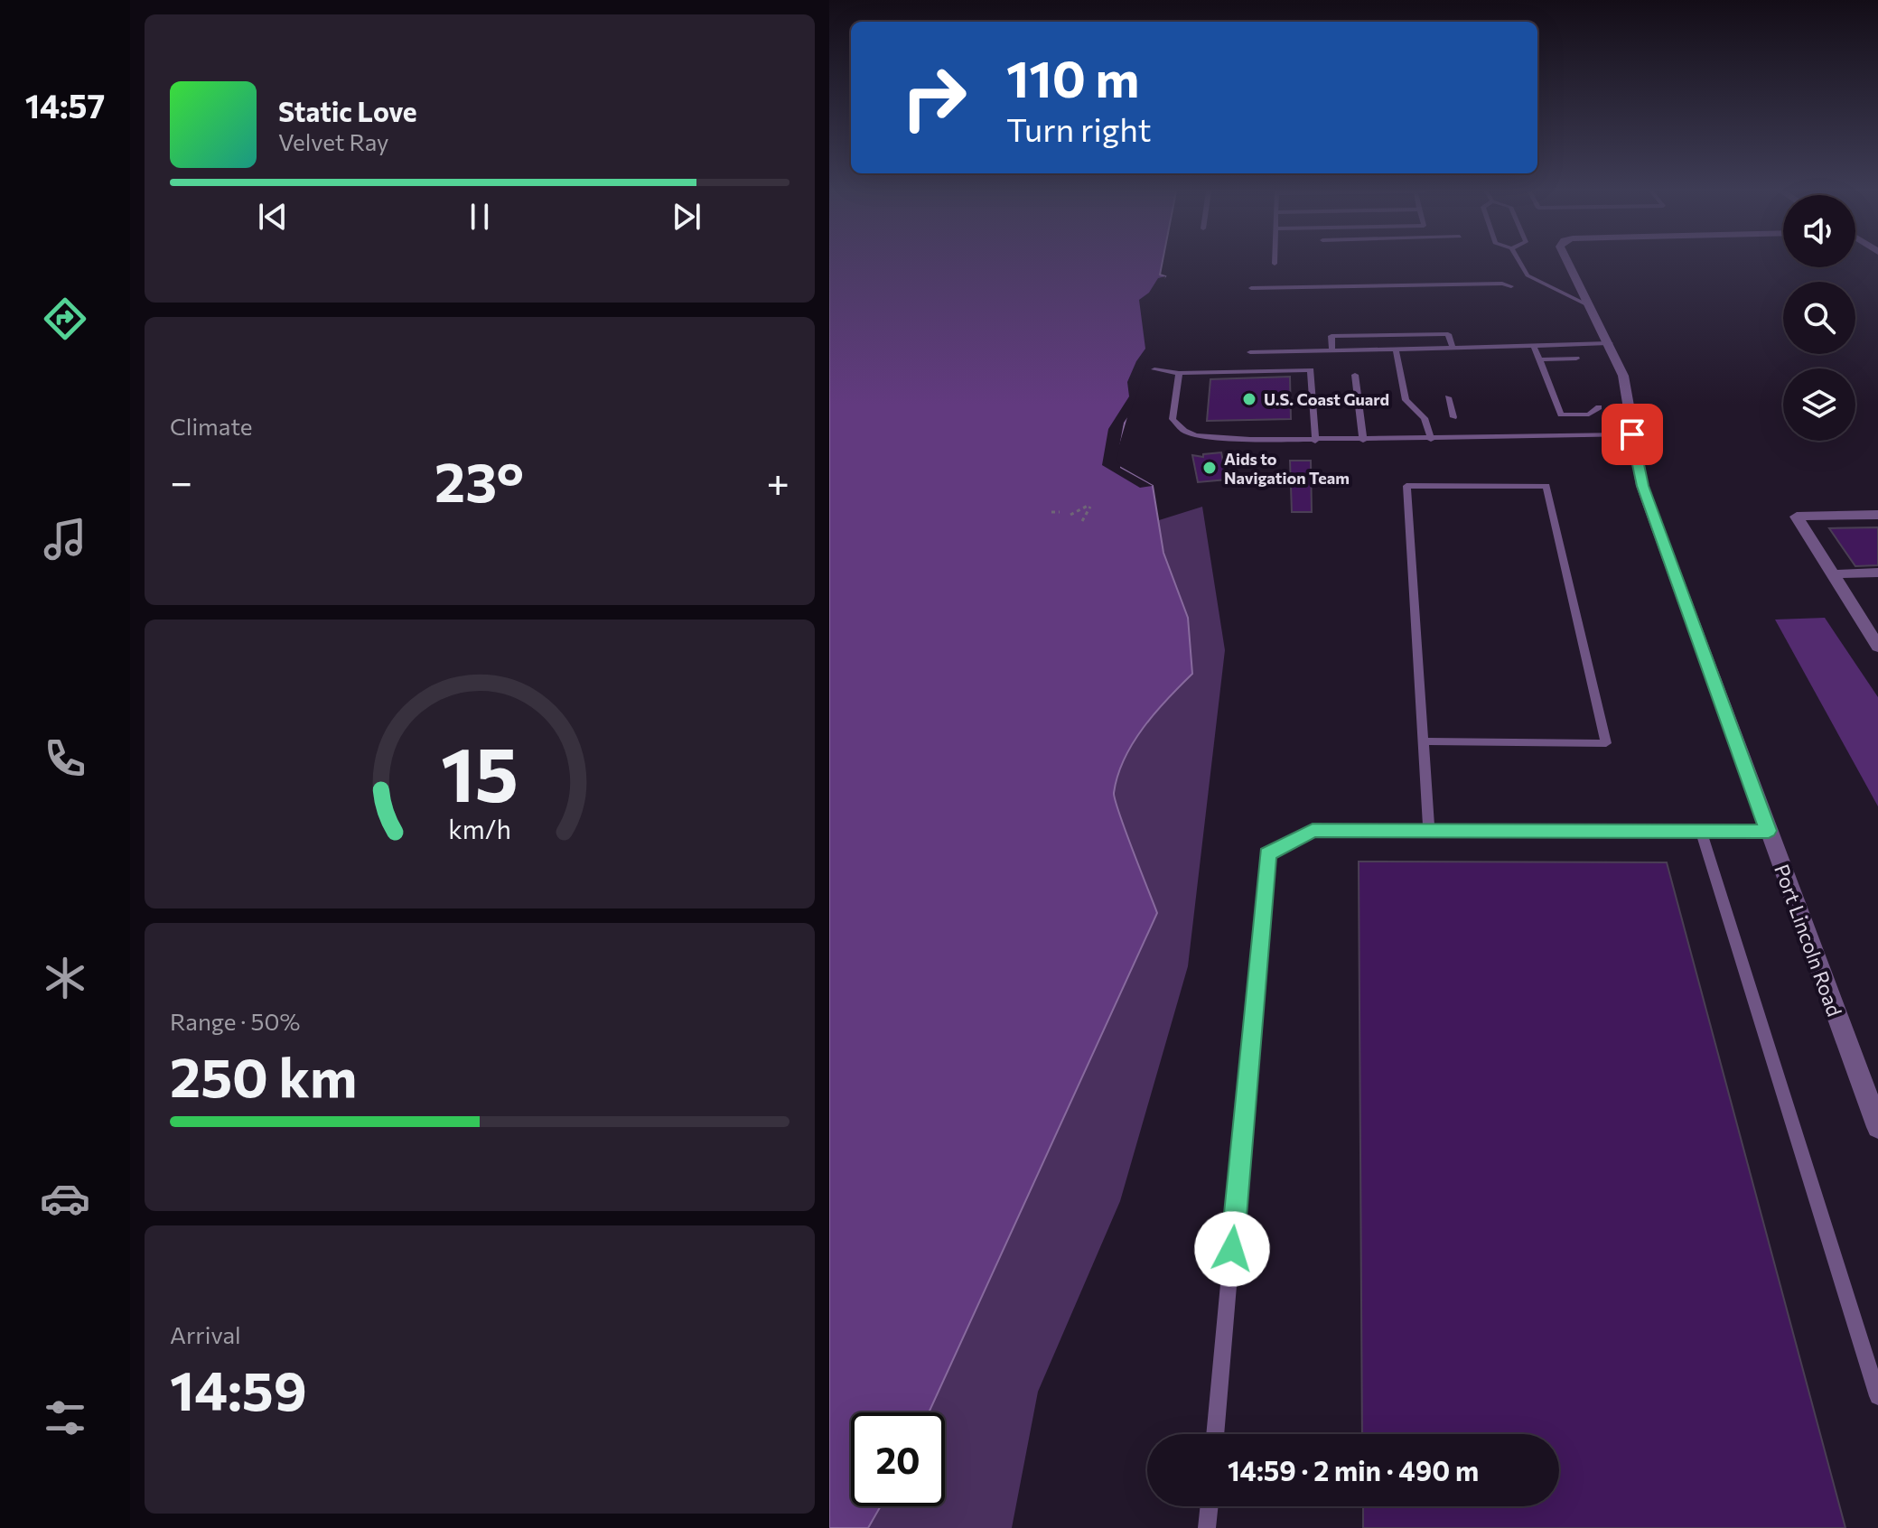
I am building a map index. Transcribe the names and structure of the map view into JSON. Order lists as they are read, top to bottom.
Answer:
{
  "streets": {
    "street": ["Port Lincoln Road"]
  },
  "places": ["U.S. Coast Guard", "Aids to Navigation Team"],
  "page": {
    "tabs": "14:57",
    "turn": ["110 m", "Turn right"],
    "song": ["Static Love", "Velvet Ray"],
    "tile": [
      "Climate",
      ["Range · 50%", "250 km"],
      ["Arrival", "14:59"]
    ],
    "heat": ["−", "23°", "+"],
    "limit": "20",
    "trip": "14:59 · 2 min · 490 m",
    "gauge": ["15", "km/h"]
  }
}
